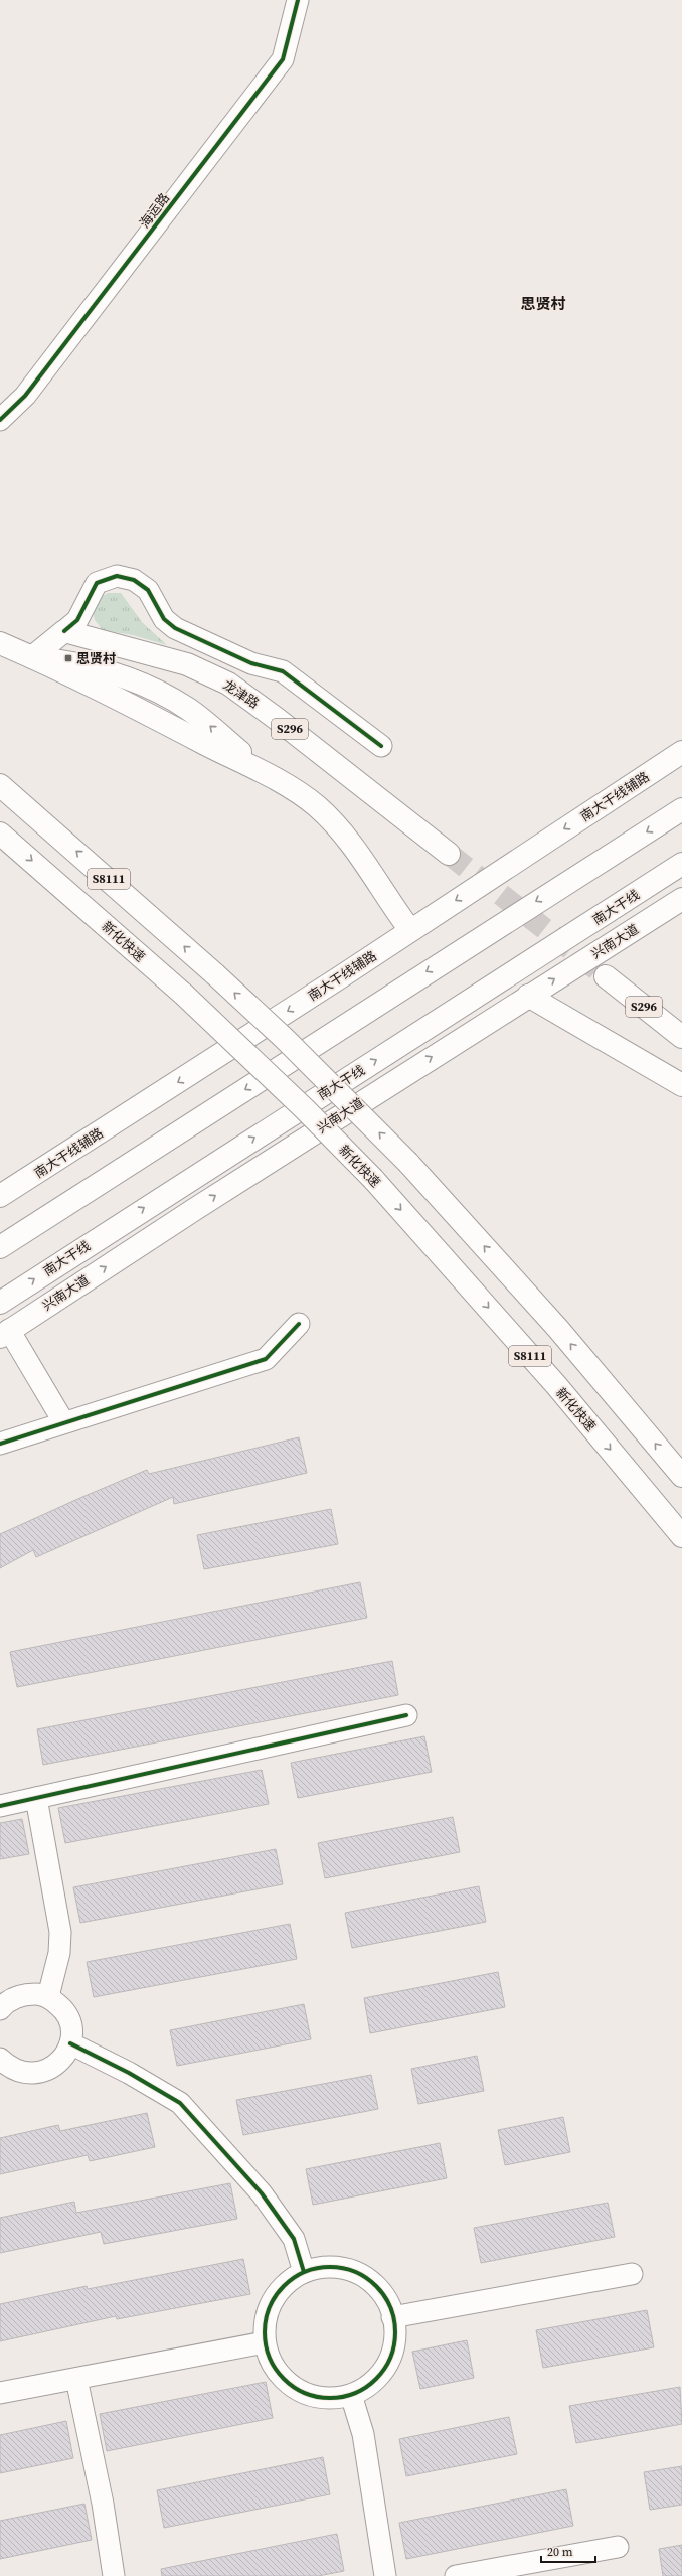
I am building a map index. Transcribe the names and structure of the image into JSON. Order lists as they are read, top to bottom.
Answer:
{
  "streets": {
    "main road": [
      "龙津路",
      "S296",
      "南大干线辅路",
      "S8111",
      "南大干线",
      "新化快速",
      "兴南大道"
    ],
    "street": ["海运路"]
  },
  "districts": ["思贤村"],
  "places": {
    "transit": ["思贤村"]
  },
  "scale_bar": "20 m"
}
